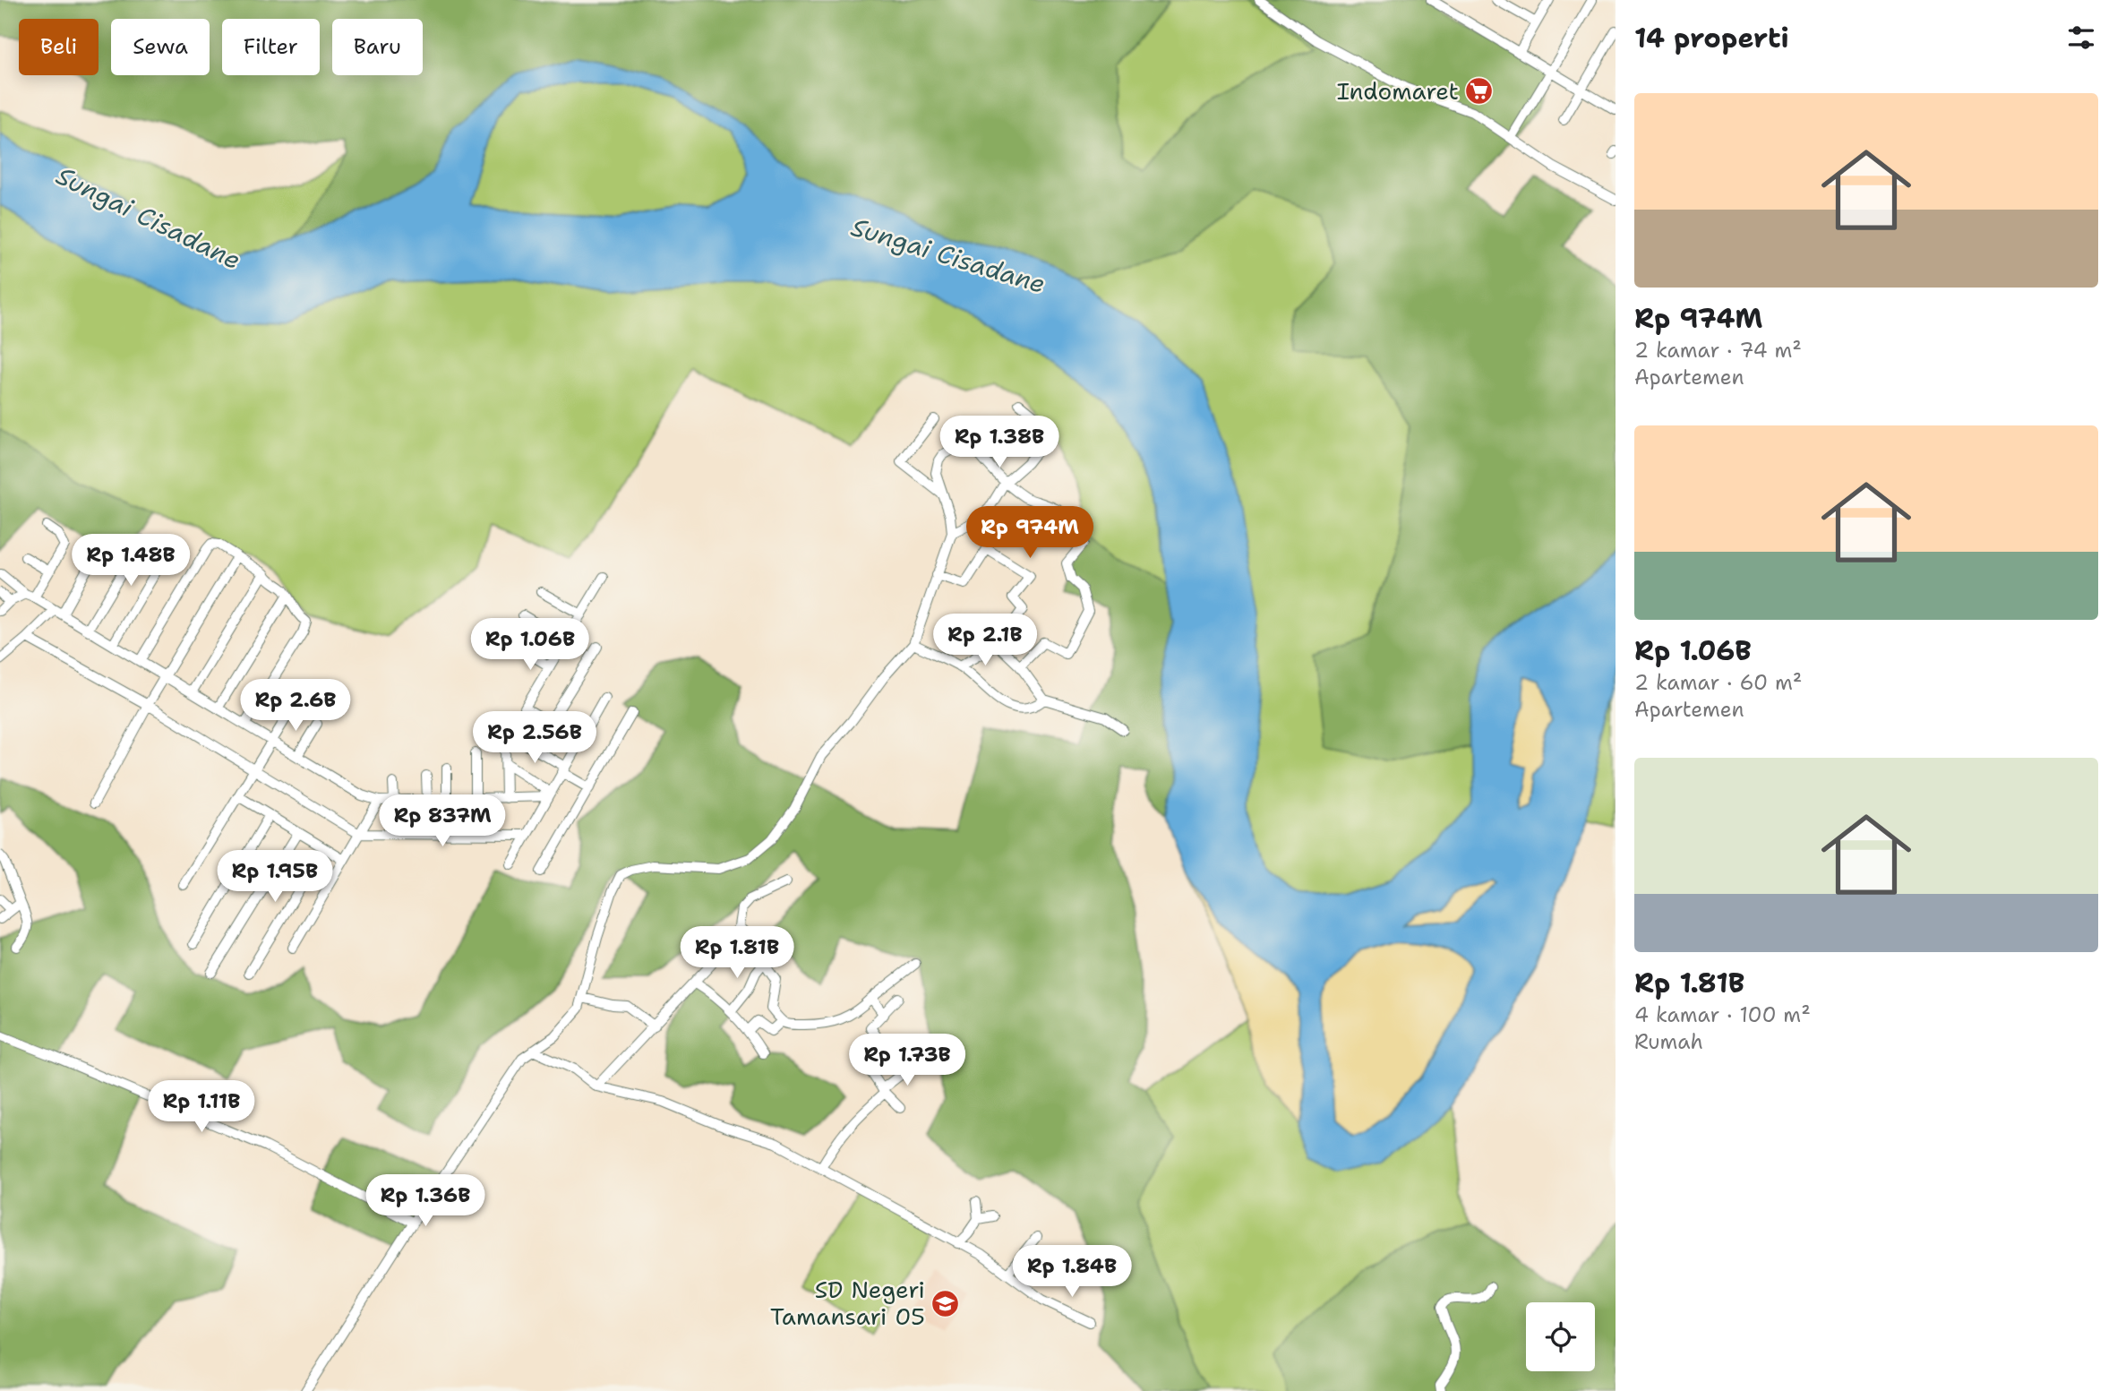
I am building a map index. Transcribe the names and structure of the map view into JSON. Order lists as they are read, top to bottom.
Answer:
{
  "water": ["Sungai Cisadane"],
  "places": {
    "supermarket": ["Indomaret"],
    "school or university": ["SD Negeri Tamansari 05"]
  },
  "page": {
    "heading": "14 properti",
    "chip": [
      "Beli",
      "Sewa",
      "Filter",
      "Baru"
    ],
    "list": [
      {
        "name": "Rp 974M",
        "note": "2 kamar · 74 m² · Apartemen"
      },
      {
        "name": "Rp 1.06B",
        "note": "2 kamar · 60 m² · Apartemen"
      },
      {
        "name": "Rp 1.81B",
        "note": "4 kamar · 100 m² · Rumah"
      }
    ],
    "price": [
      "Rp 1.38B",
      "Rp 974M",
      "Rp 1.48B",
      "Rp 2.1B",
      "Rp 1.06B",
      "Rp 2.6B",
      "Rp 2.56B",
      "Rp 837M",
      "Rp 1.95B",
      "Rp 1.81B",
      "Rp 1.73B",
      "Rp 1.11B",
      "Rp 1.36B",
      "Rp 1.84B"
    ]
  }
}
